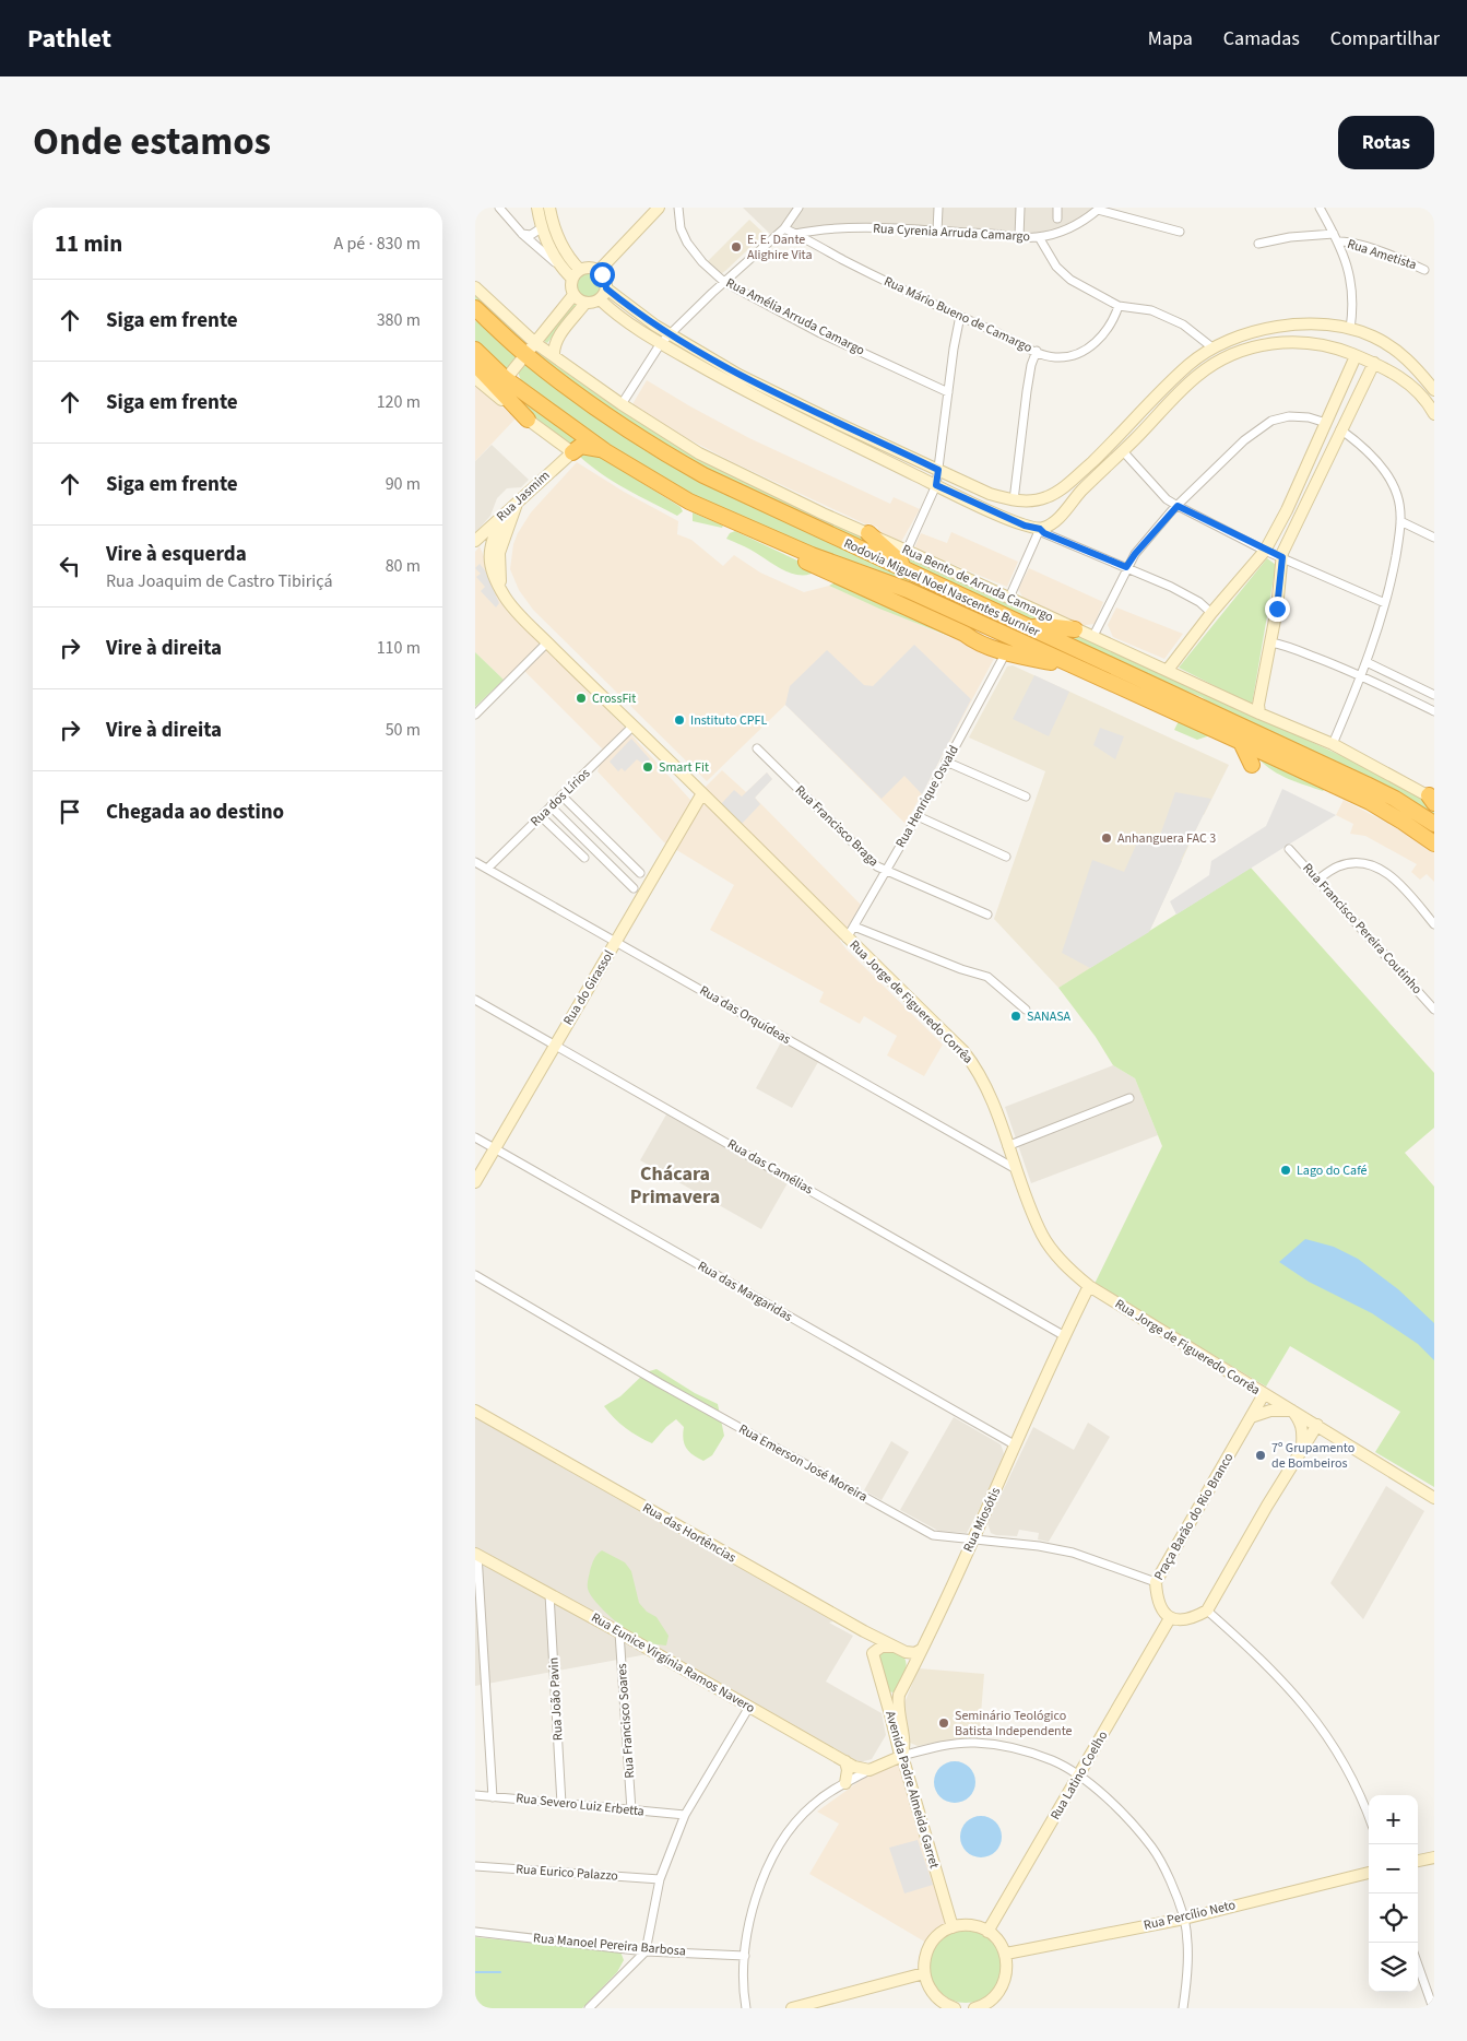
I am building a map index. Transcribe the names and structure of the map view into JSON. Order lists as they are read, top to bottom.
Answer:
{
  "streets": {
    "highway": ["Rodovia Miguel Noel Nascentes Burnier"],
    "street": [
      "Rua Cyrenia Arruda Camargo",
      "Rua Ametista",
      "Rua Mário Bueno de Camargo",
      "Rua Amélia Arruda Camargo",
      "Rua Jasmim",
      "Rua Bento de Arruda Camargo",
      "Rua Henrique Osvald",
      "Rua dos Lírios",
      "Rua Francisco Braga",
      "Rua Francisco Pereira Coutinho",
      "Rua do Girassol",
      "Rua Jorge de Figueredo Corrêa",
      "Rua das Orquídeas",
      "Rua das Camélias",
      "Rua das Margaridas",
      "Rua Emerson José Moreira",
      "Praça Barão do Rio Branco",
      "Rua Miosótis",
      "Rua das Hortências",
      "Rua Eunice Virgínia Ramos Navero",
      "Rua João Pavin",
      "Rua Francisco Soares",
      "Rua Latino Coelho",
      "Avenida Padre Almeida Garret",
      "Rua Severo Luiz Erbetta",
      "Rua Eurico Palazzo",
      "Rua Percílio Neto",
      "Rua Manoel Pereira Barbosa"
    ]
  },
  "crossings": [
    ["Rua Cyrenia Arruda Camargo", "Rua Mário Bueno de Camargo"],
    ["Rua Jasmim", "Rua Jorge de Figueredo Corrêa"],
    ["Rua Bento de Arruda Camargo", "Rodovia Miguel Noel Nascentes Burnier"],
    ["Rua Henrique Osvald", "Rua Francisco Braga"],
    ["Rua Henrique Osvald", "Rua Jorge de Figueredo Corrêa"],
    ["Rua dos Lírios", "Rua Jorge de Figueredo Corrêa"],
    ["Rua dos Lírios", "Rua das Orquídeas"],
    ["Rua do Girassol", "Rua Jorge de Figueredo Corrêa"],
    ["Rua do Girassol", "Rua das Orquídeas"],
    ["Rua do Girassol", "Rua das Camélias"],
    ["Rua do Girassol", "Rua das Margaridas"],
    ["Rua Jorge de Figueredo Corrêa", "Rua das Orquídeas"],
    ["Rua Jorge de Figueredo Corrêa", "Praça Barão do Rio Branco"],
    ["Rua Jorge de Figueredo Corrêa", "Rua Miosótis"],
    ["Rua das Camélias", "Rua Miosótis"],
    ["Rua das Margaridas", "Rua Miosótis"],
    ["Rua Emerson José Moreira", "Praça Barão do Rio Branco"],
    ["Rua Emerson José Moreira", "Rua Miosótis"],
    ["Praça Barão do Rio Branco", "Rua Latino Coelho"],
    ["Rua das Hortências", "Avenida Padre Almeida Garret"],
    ["Rua Eunice Virgínia Ramos Navero", "Rua João Pavin"],
    ["Rua Eunice Virgínia Ramos Navero", "Rua Francisco Soares"],
    ["Rua João Pavin", "Rua Severo Luiz Erbetta"],
    ["Rua Francisco Soares", "Rua Severo Luiz Erbetta"]
  ],
  "districts": ["Chácara Primavera"],
  "places": [
    "E. E. Dante Alighire Vita",
    "CrossFit",
    "Instituto CPFL",
    "Smart Fit",
    "Anhanguera FAC 3",
    "SANASA",
    "Lago do Café",
    "7º Grupamento de Bombeiros",
    "Seminário Teológico Batista Independente"
  ],
  "page": {
    "header": "Pathlet",
    "nav": ["Mapa", "Camadas", "Compartilhar"],
    "title": "Onde estamos",
    "buttons": "Rotas",
    "heading": ["11 min", "A pé · 830 m"],
    "list": [
      ["Siga em frente", "380 m"],
      ["Siga em frente", "120 m"],
      ["Siga em frente", "90 m"],
      ["Vire à esquerda", "Rua Joaquim de Castro Tibiriçá", "80 m"],
      ["Vire à direita", "110 m"],
      ["Vire à direita", "50 m"],
      "Chegada ao destino"
    ],
    "map_buttons": ["+", "−"]
  }
}
